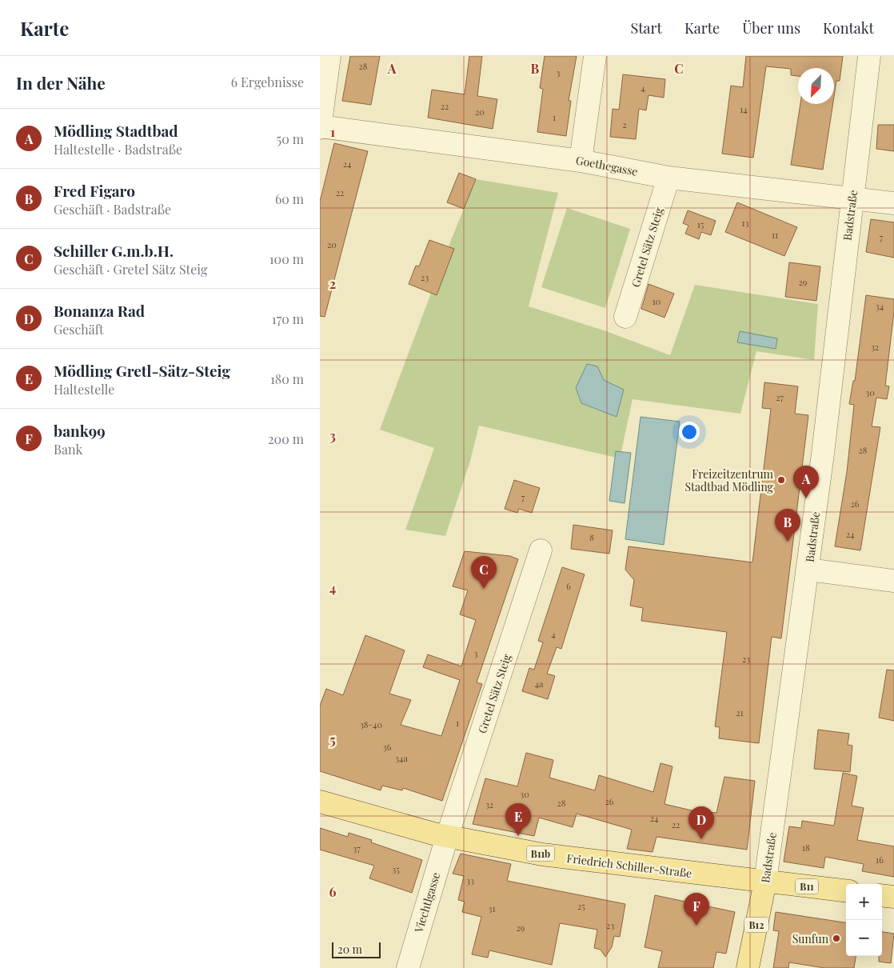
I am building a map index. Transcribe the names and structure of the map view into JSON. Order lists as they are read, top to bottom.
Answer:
{
  "streets": {
    "main road": [
      "Badstraße",
      "B11b",
      "Friedrich Schiller-Straße",
      "B11",
      "B12"
    ],
    "street": ["Goethegasse", "Gretel Sätz Steig", "Viechtlgasse"]
  },
  "crossings": [
    ["Goethegasse", "Badstraße"],
    ["Goethegasse", "Gretel Sätz Steig"],
    ["Badstraße", "Friedrich Schiller-Straße"],
    ["Gretel Sätz Steig", "Friedrich Schiller-Straße"],
    ["Gretel Sätz Steig", "Viechtlgasse"],
    ["Friedrich Schiller-Straße", "Viechtlgasse"]
  ],
  "places": ["Freizeitzentrum Stadtbad Mödling", "Sunfun"],
  "house_numbers": [
    "28",
    "3",
    "4",
    "22",
    "14",
    "20",
    "1",
    "2",
    "24",
    "22",
    "13",
    "15",
    "11",
    "7",
    "20",
    "23",
    "29",
    "10",
    "34",
    "32",
    "30",
    "27",
    "28",
    "7",
    "26",
    "24",
    "8",
    "6",
    "4",
    "3",
    "23",
    "4a",
    "21",
    "1",
    "38-40",
    "36",
    "34a",
    "30",
    "26",
    "28",
    "32",
    "24",
    "22",
    "18",
    "37",
    "16",
    "35",
    "33",
    "25",
    "31",
    "23",
    "29"
  ],
  "scale_bar": "20 m",
  "north": "bottom left",
  "page": {
    "header": "Karte",
    "nav": [
      "Start",
      "Karte",
      "Über uns",
      "Kontakt"
    ],
    "heading": ["In der Nähe", "6 Ergebnisse"],
    "list": [
      {
        "mark": "A",
        "name": "Mödling Stadtbad",
        "note": "Haltestelle · Badstraße",
        "value": "50 m"
      },
      {
        "mark": "B",
        "name": "Fred Figaro",
        "note": "Geschäft · Badstraße",
        "value": "60 m"
      },
      {
        "mark": "C",
        "name": "Schiller G.m.b.H.",
        "note": "Geschäft · Gretel Sätz Steig",
        "value": "100 m"
      },
      {
        "mark": "D",
        "name": "Bonanza Rad",
        "note": "Geschäft",
        "value": "170 m"
      },
      {
        "mark": "E",
        "name": "Mödling Gretl-Sätz-Steig",
        "note": "Haltestelle",
        "value": "180 m"
      },
      {
        "mark": "F",
        "name": "bank99",
        "note": "Bank",
        "value": "200 m"
      }
    ],
    "pins": [
      "A",
      "B",
      "C",
      "E",
      "D",
      "F"
    ],
    "map_buttons": ["+", "−"],
    "scale": "20 m"
  },
  "grid": {
    "columns": ["A", "B", "C"],
    "rows": [
      "1",
      "2",
      "3",
      "4",
      "5",
      "6"
    ]
  }
}
